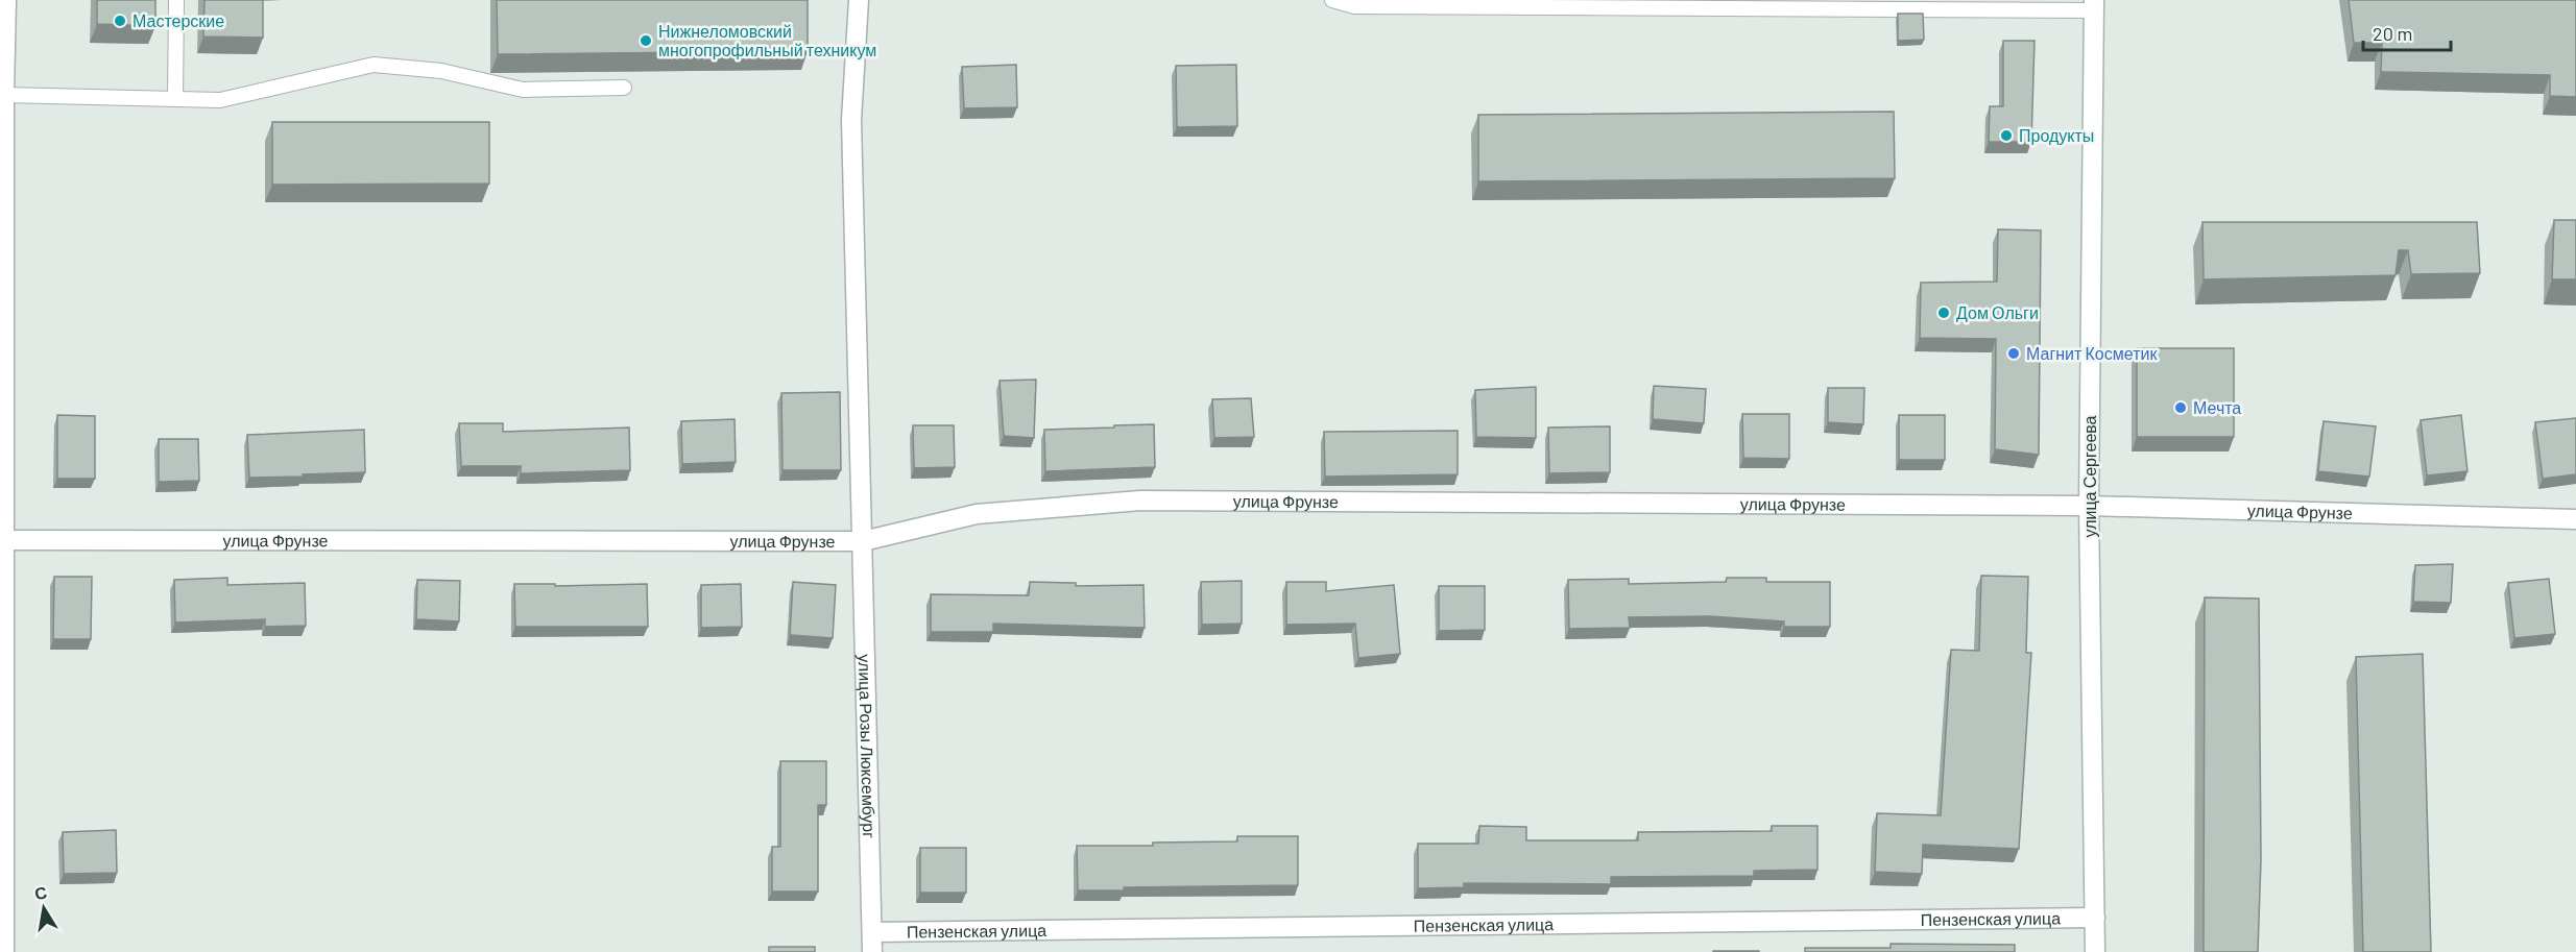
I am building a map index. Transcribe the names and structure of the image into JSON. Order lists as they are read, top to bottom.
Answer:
{
  "streets": {
    "street": [
      "улица Сергеева",
      "улица Фрунзе",
      "улица Розы Люксембург",
      "Пензенская улица"
    ]
  },
  "crossings": [
    ["улица Сергеева", "улица Фрунзе"],
    ["улица Сергеева", "Пензенская улица"],
    ["улица Фрунзе", "улица Розы Люксембург"],
    ["улица Розы Люксембург", "Пензенская улица"]
  ],
  "places": [
    "Мастерские",
    "Нижнеломовский многопрофильный техникум",
    "Продукты",
    "Дом Ольги",
    "Магнит Косметик",
    "Мечта"
  ],
  "scale_bar": "20 m",
  "north": "top"
}
